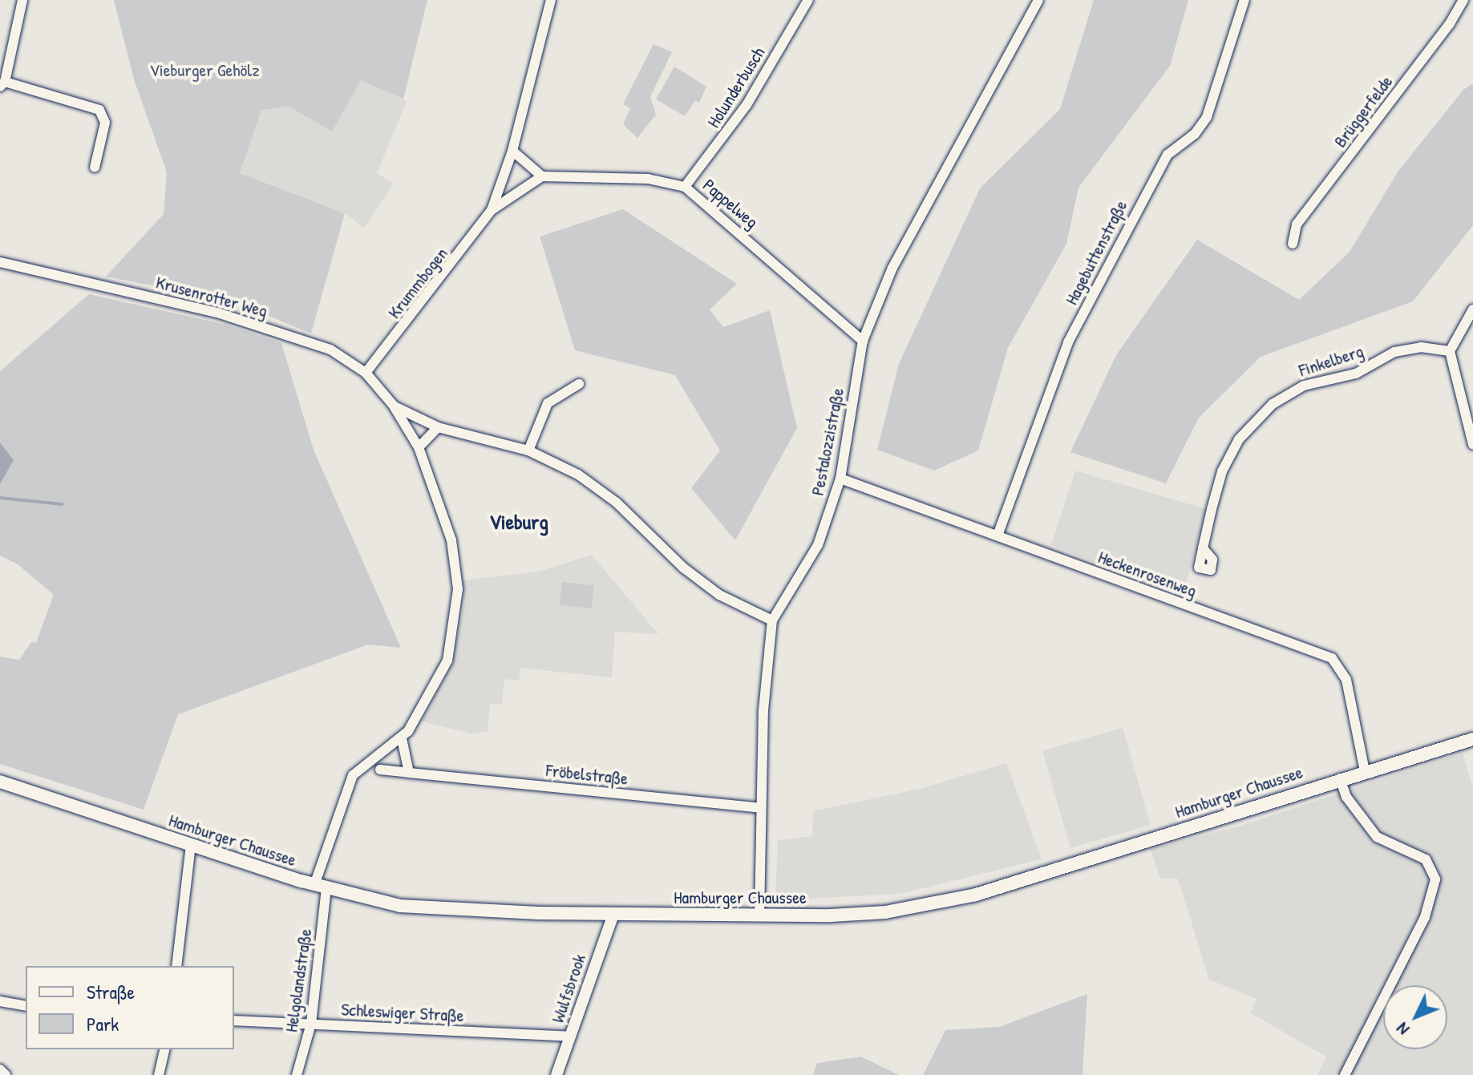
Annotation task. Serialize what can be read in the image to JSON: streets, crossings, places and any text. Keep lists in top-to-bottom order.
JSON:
{
  "streets": {
    "main road": ["Hamburger Chaussee"],
    "street": [
      "Holunderbusch",
      "Brüggerfelde",
      "Pappelweg",
      "Hagebuttenstraße",
      "Krummbogen",
      "Krusenrotter Weg",
      "Finkelberg",
      "Pestalozzistraße",
      "Heckenrosenweg",
      "Fröbelstraße",
      "Helgolandstraße",
      "Wulfsbrook",
      "Schleswiger Straße"
    ]
  },
  "crossings": [
    ["Holunderbusch", "Pappelweg"],
    ["Pappelweg", "Krummbogen"],
    ["Pappelweg", "Pestalozzistraße"],
    ["Hagebuttenstraße", "Heckenrosenweg"],
    ["Krummbogen", "Krusenrotter Weg"],
    ["Krusenrotter Weg", "Pestalozzistraße"],
    ["Krusenrotter Weg", "Helgolandstraße"],
    ["Pestalozzistraße", "Heckenrosenweg"],
    ["Pestalozzistraße", "Fröbelstraße"],
    ["Pestalozzistraße", "Hamburger Chaussee"],
    ["Heckenrosenweg", "Hamburger Chaussee"],
    ["Hamburger Chaussee", "Helgolandstraße"],
    ["Hamburger Chaussee", "Wulfsbrook"],
    ["Helgolandstraße", "Schleswiger Straße"],
    ["Wulfsbrook", "Schleswiger Straße"]
  ],
  "districts": ["Vieburg"],
  "parks": ["Vieburger Gehölz"],
  "legend": ["Straße", "Park"],
  "north": "bottom left"
}
